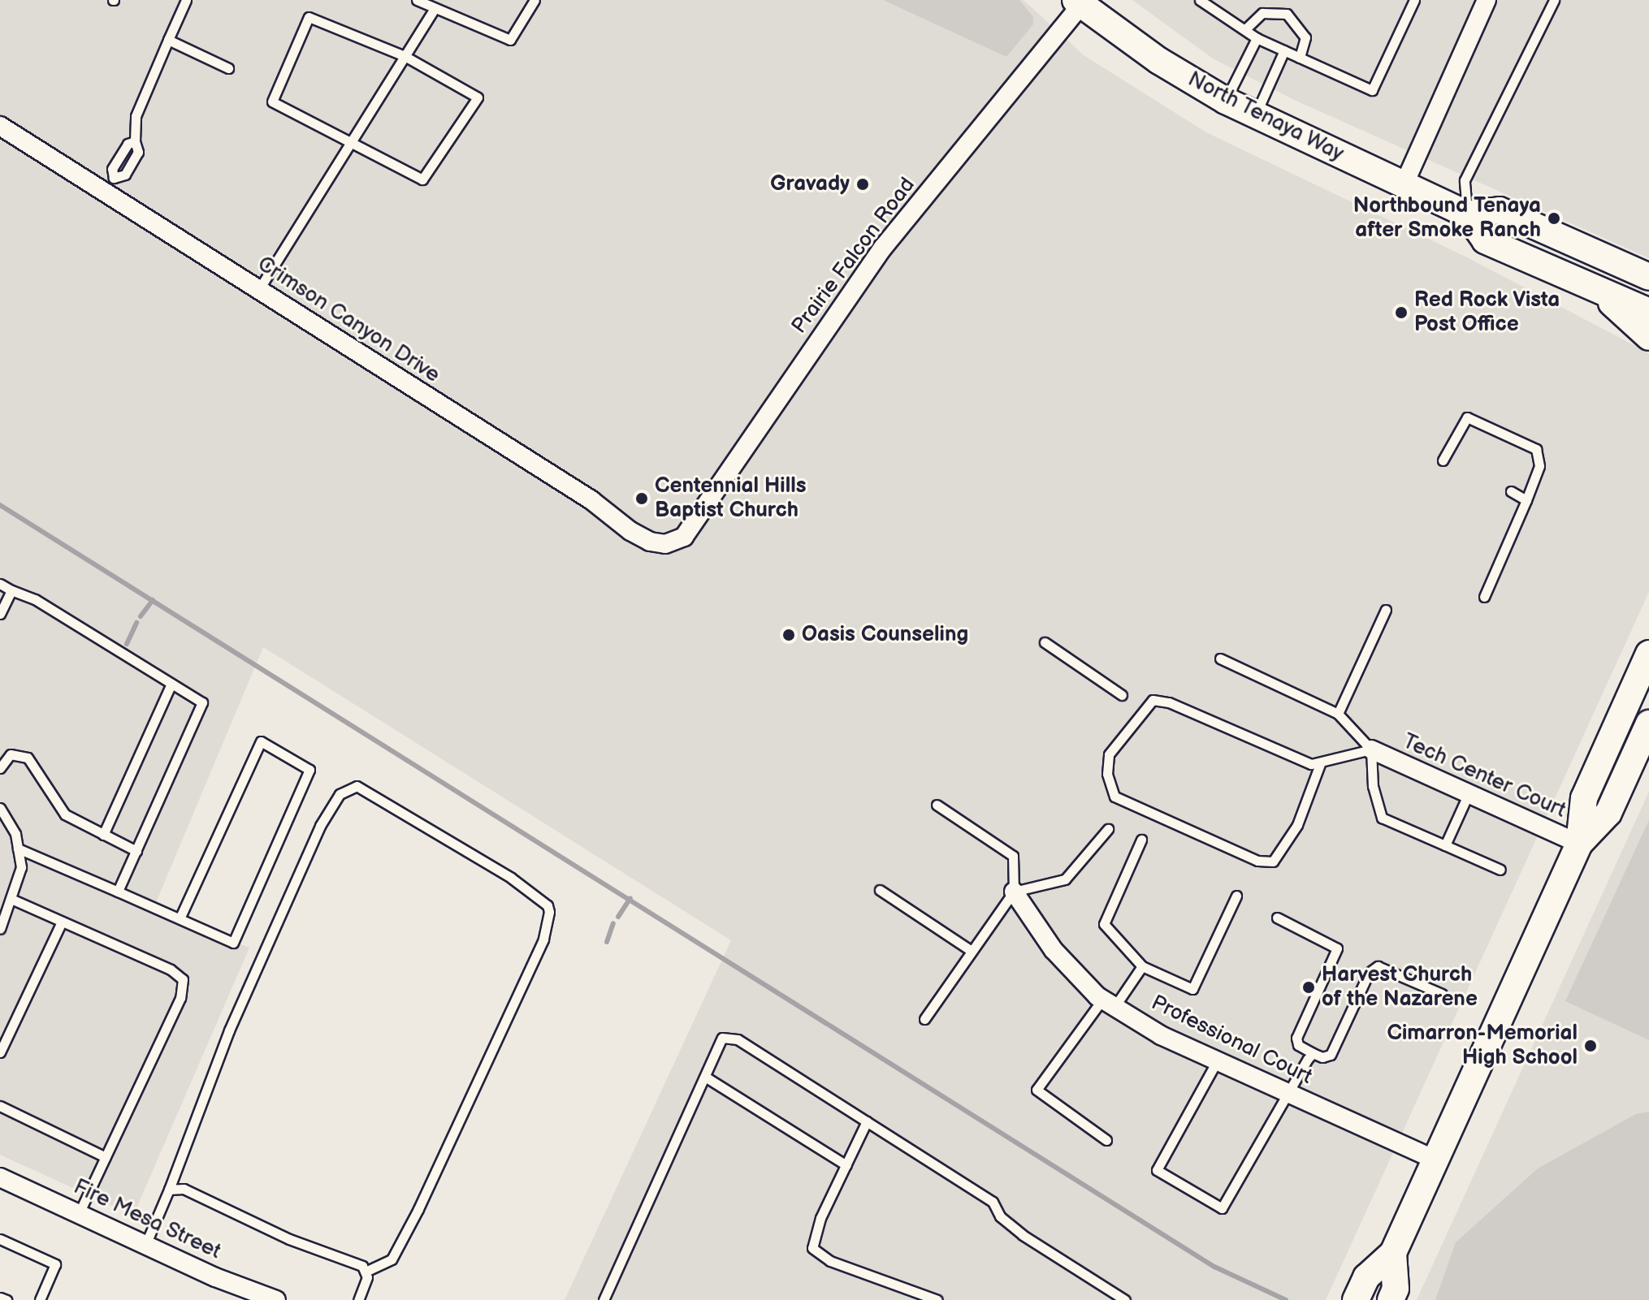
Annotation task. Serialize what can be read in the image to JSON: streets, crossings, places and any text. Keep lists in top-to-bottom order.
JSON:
{
  "streets": {
    "main road": ["North Tenaya Way"],
    "street": [
      "Prairie Falcon Road",
      "Crimson Canyon Drive",
      "Tech Center Court",
      "Professional Court",
      "Fire Mesa Street"
    ]
  },
  "crossings": [
    ["North Tenaya Way", "Prairie Falcon Road"],
    ["Prairie Falcon Road", "Crimson Canyon Drive"]
  ],
  "places": [
    "Gravady",
    "Northbound Tenaya after Smoke Ranch",
    "Red Rock Vista Post Office",
    "Centennial Hills Baptist Church",
    "Oasis Counseling",
    "Harvest Church of the Nazarene",
    "Cimarron-Memorial High School"
  ]
}
